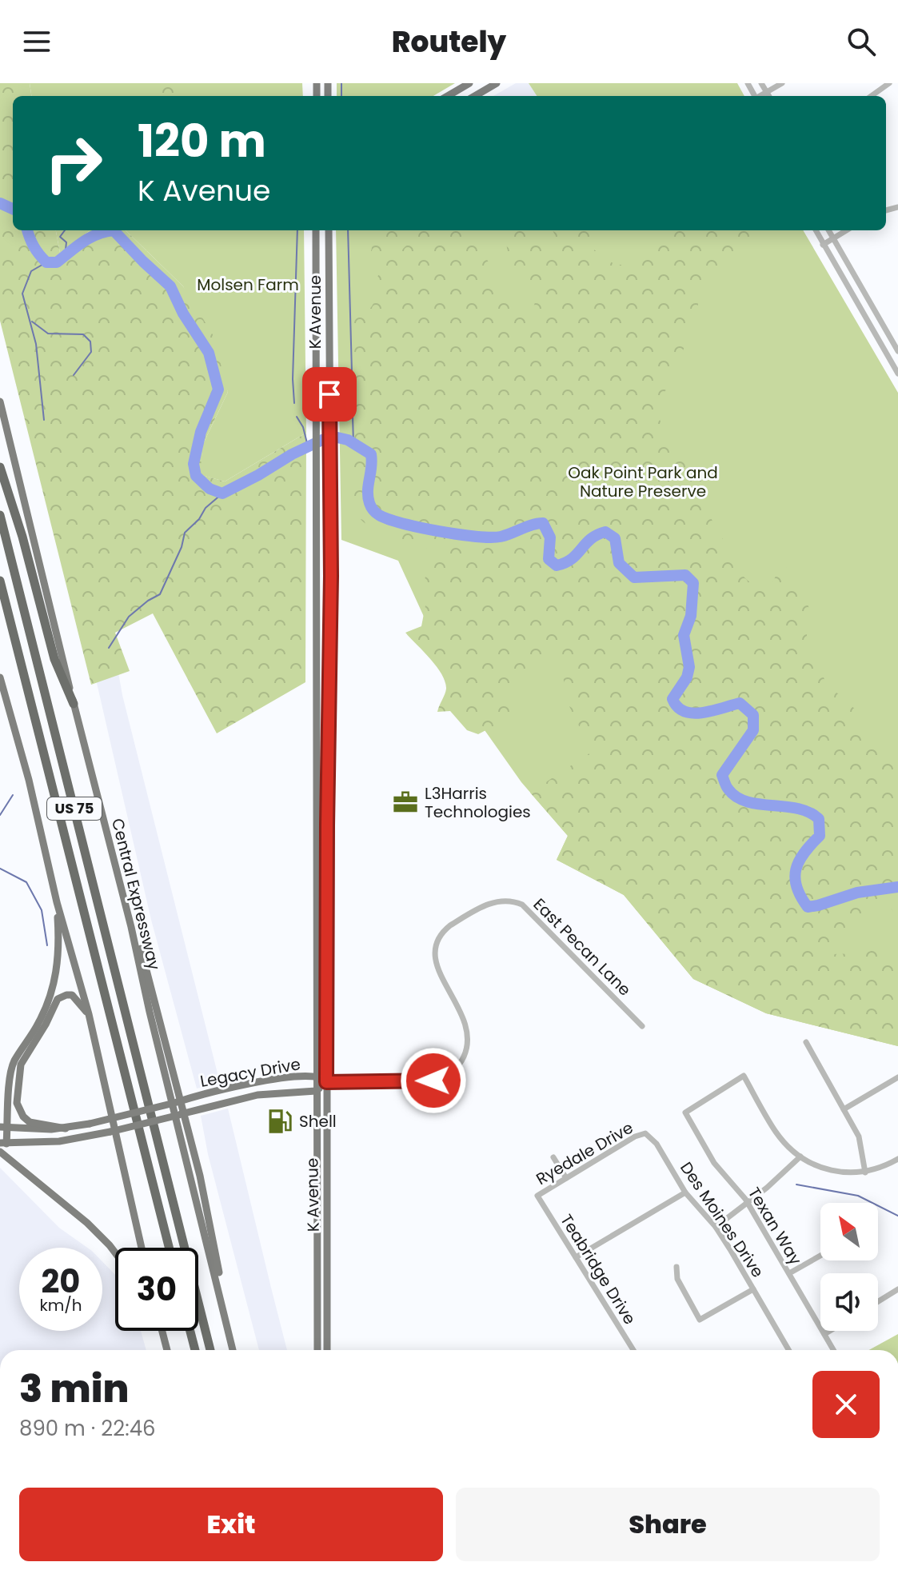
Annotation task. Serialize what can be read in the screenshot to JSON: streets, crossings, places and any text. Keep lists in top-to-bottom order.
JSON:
{
  "streets": {
    "highway": ["US 75"],
    "main road": ["K Avenue", "Central Expressway", "Legacy Drive"],
    "street": [
      "East Pecan Lane",
      "Ryedale Drive",
      "Des Moines Drive",
      "Texan Way",
      "Teabridge Drive"
    ]
  },
  "crossings": [
    ["K Avenue", "East Pecan Lane"],
    ["K Avenue", "Legacy Drive"],
    ["East Pecan Lane", "Legacy Drive"],
    ["Ryedale Drive", "Des Moines Drive"],
    ["Ryedale Drive", "Teabridge Drive"]
  ],
  "parks": ["Molsen Farm", "Oak Point Park and Nature Preserve"],
  "places": {
    "office": ["L3Harris Technologies"],
    "fuel station": ["Shell"]
  },
  "north": "top left",
  "page": {
    "header": "Routely",
    "turn": ["120 m", "K Avenue"],
    "speed": "20 km/h",
    "limit": "30",
    "heading": ["3 min", "890 m · 22:46"],
    "buttons": ["Exit", "Share"]
  }
}
